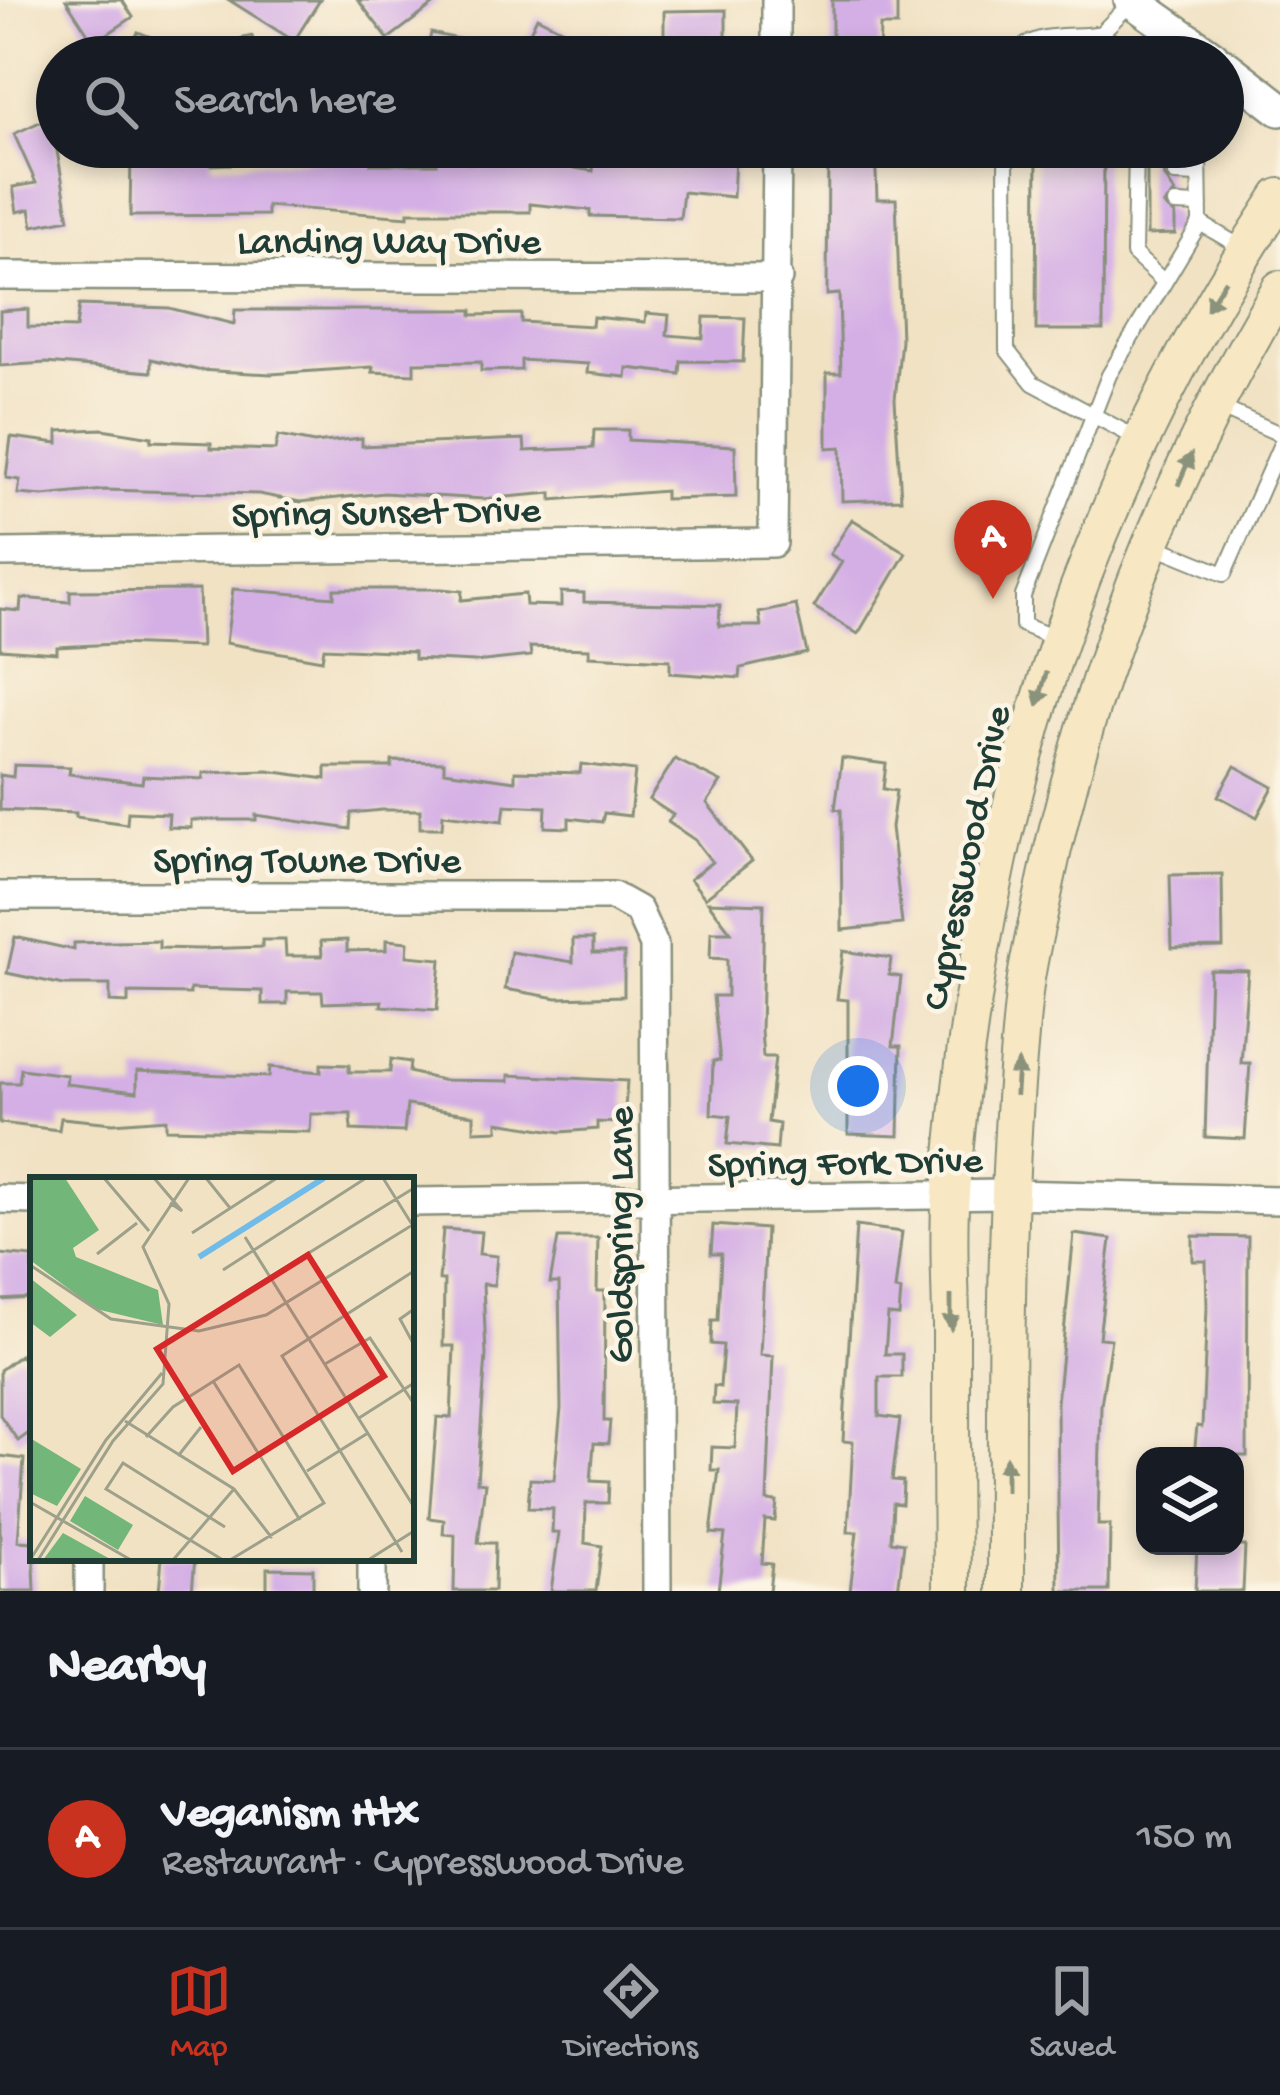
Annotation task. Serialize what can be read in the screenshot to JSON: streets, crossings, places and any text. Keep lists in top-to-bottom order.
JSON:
{
  "streets": {
    "main road": ["Cypresswood Drive"],
    "street": [
      "Landing Way Drive",
      "Spring Sunset Drive",
      "Spring Towne Drive",
      "Spring Fork Drive",
      "Goldspring Lane"
    ]
  },
  "crossings": [
    ["Landing Way Drive", "Spring Sunset Drive"],
    ["Spring Towne Drive", "Goldspring Lane"],
    ["Cypresswood Drive", "Spring Fork Drive"],
    ["Spring Fork Drive", "Goldspring Lane"]
  ],
  "page": {
    "search": "Search here",
    "pins": "A",
    "heading": "Nearby",
    "list": [
      {
        "mark": "A",
        "name": "Veganism Htx",
        "note": "Restaurant · Cypresswood Drive",
        "value": "150 m"
      }
    ],
    "nav": ["Map", "Directions", "Saved"]
  }
}
